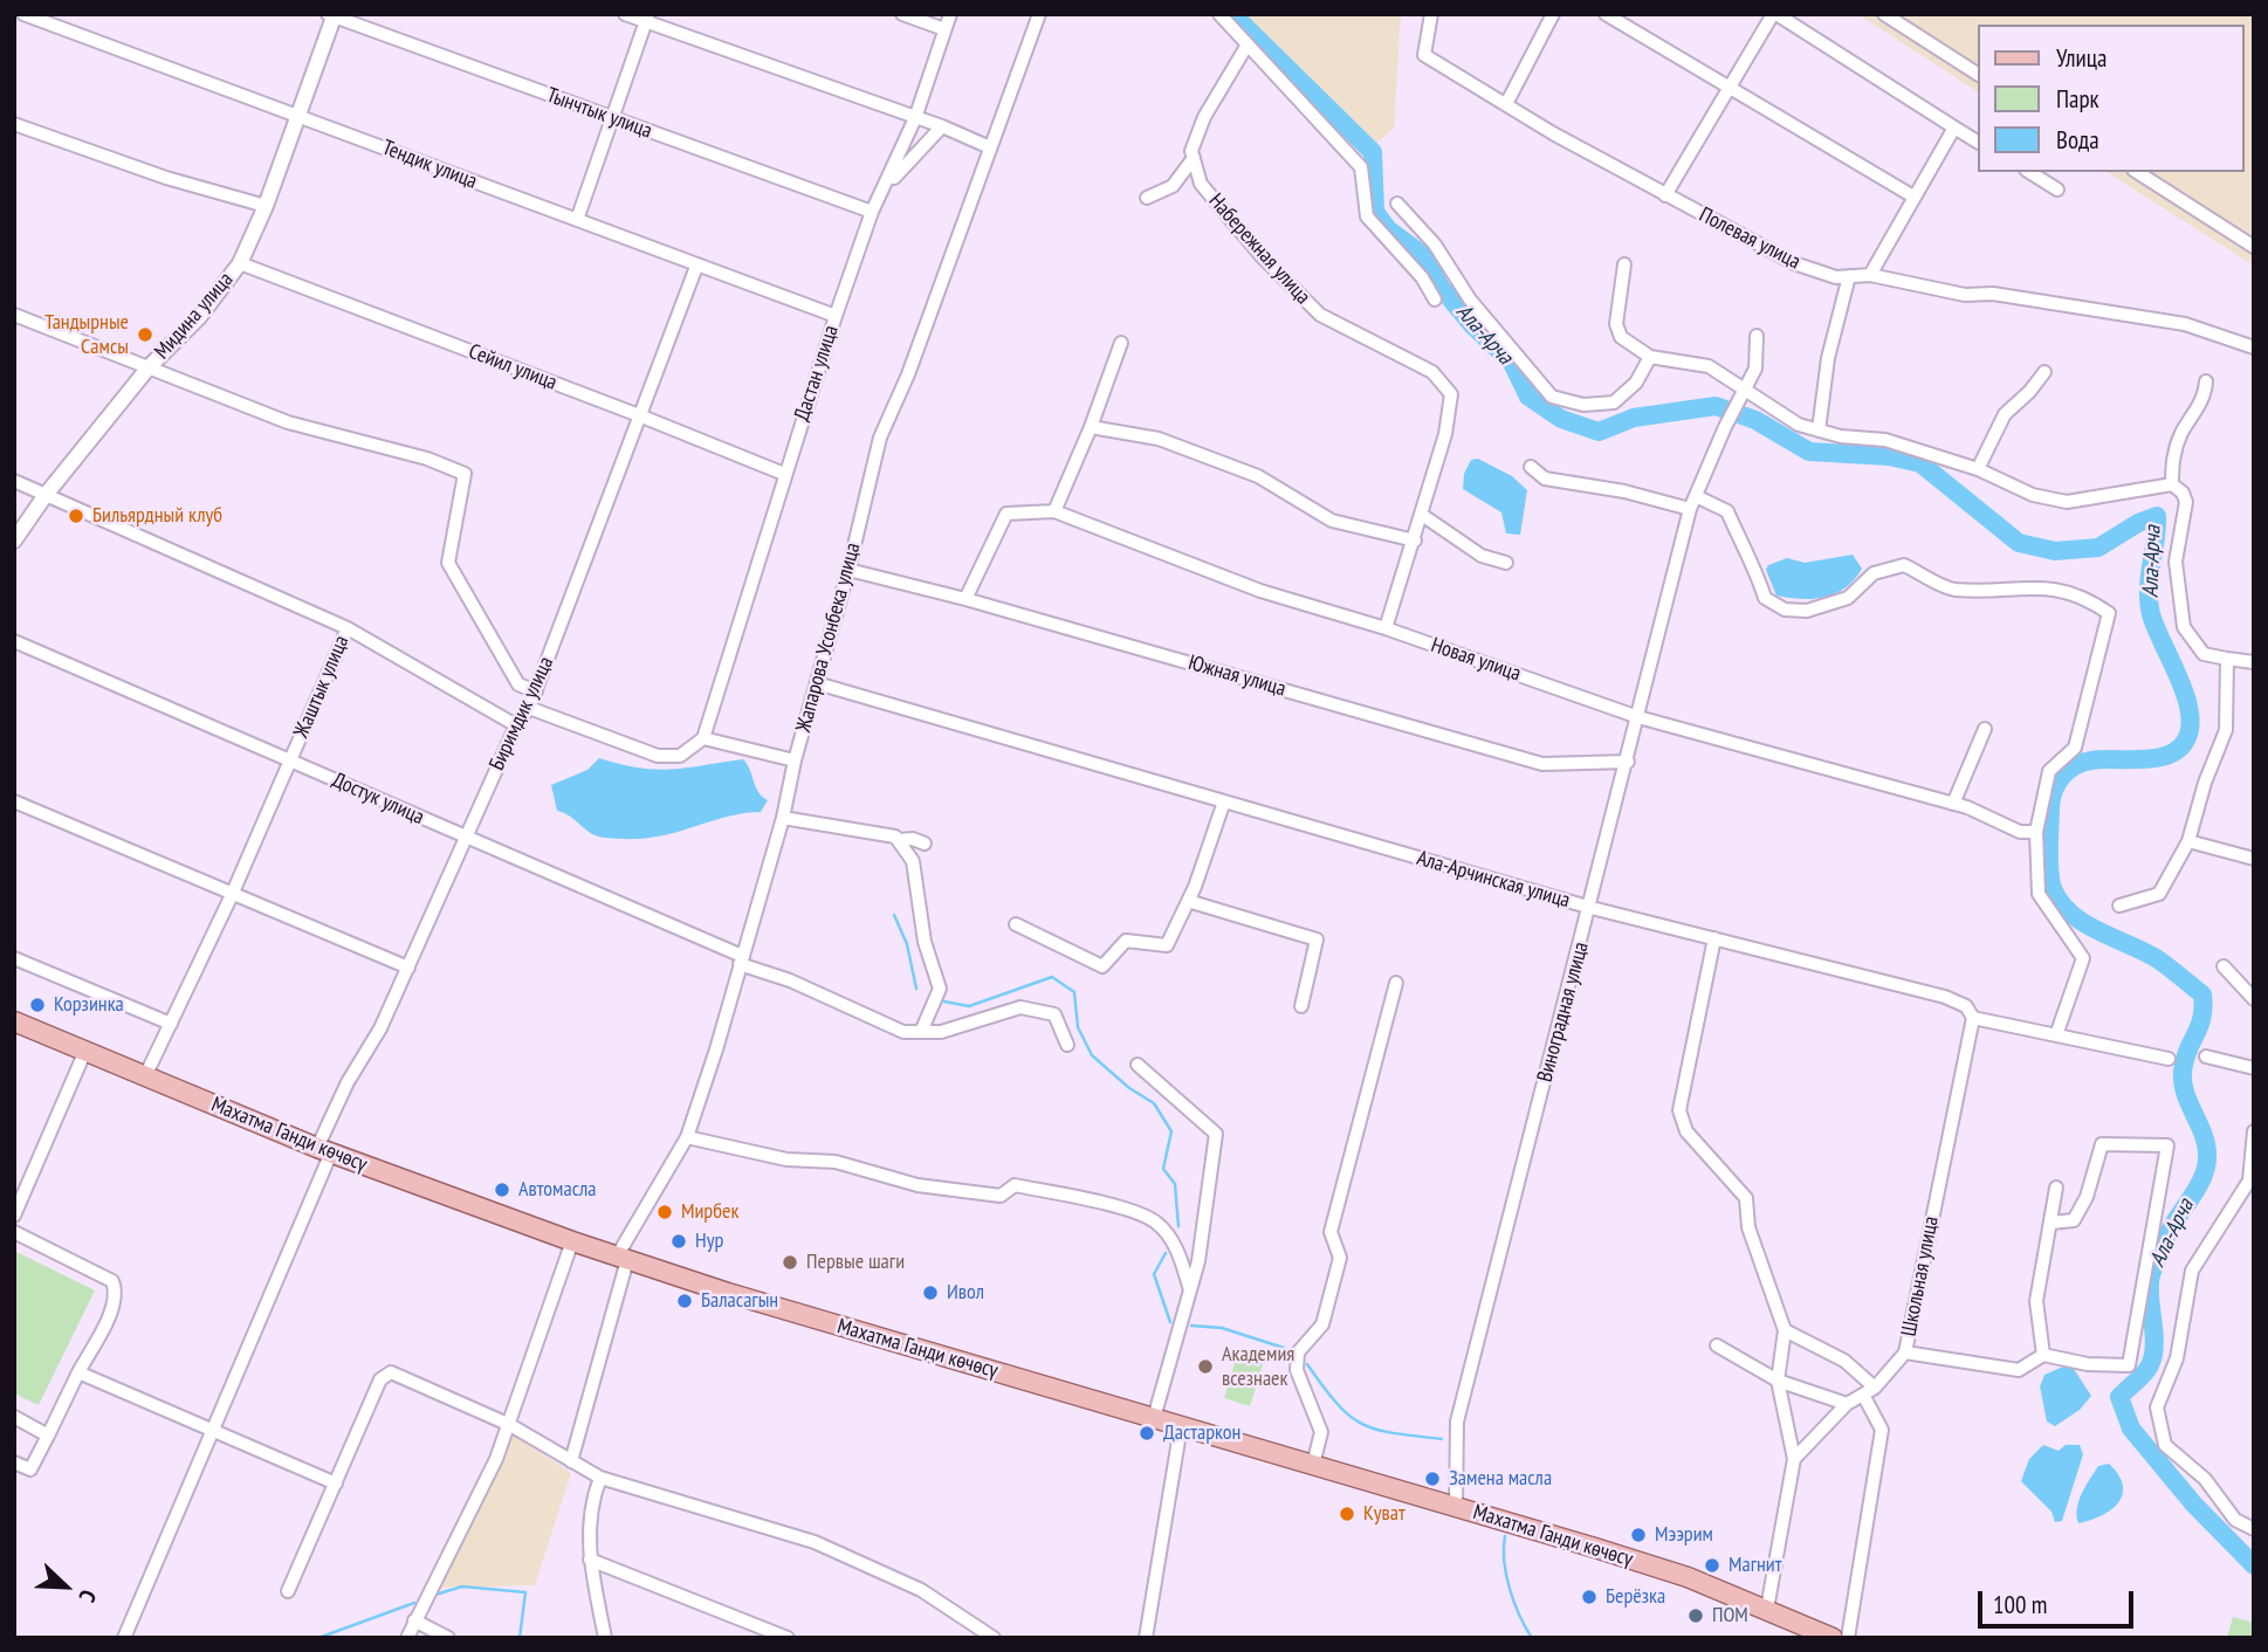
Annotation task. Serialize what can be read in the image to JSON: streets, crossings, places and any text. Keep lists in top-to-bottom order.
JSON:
{
  "streets": {
    "main road": ["Махатма Ганди көчөсү"],
    "street": [
      "Тынчтык улица",
      "Тендик улица",
      "Полевая улица",
      "Набережная улица",
      "Мидина улица",
      "Сейил улица",
      "Дастан улица",
      "Жапарова Усонбека улица",
      "Новая улица",
      "Южная улица",
      "Жаштык улица",
      "Биримдик улица",
      "Достук улица",
      "Ала-Арчинская улица",
      "Виноградная улица",
      "Школьная улица"
    ]
  },
  "crossings": [
    ["Тынчтык улица", "Мидина улица"],
    ["Тынчтык улица", "Дастан улица"],
    ["Тендик улица", "Мидина улица"],
    ["Тендик улица", "Дастан улица"],
    ["Тендик улица", "Биримдик улица"],
    ["Набережная улица", "Новая улица"],
    ["Мидина улица", "Сейил улица"],
    ["Мидина улица", "Жаштык улица"],
    ["Сейил улица", "Дастан улица"],
    ["Сейил улица", "Биримдик улица"],
    ["Жапарова Усонбека улица", "Южная улица"],
    ["Жапарова Усонбека улица", "Достук улица"],
    ["Жапарова Усонбека улица", "Ала-Арчинская улица"],
    ["Жапарова Усонбека улица", "Махатма Ганди көчөсү"],
    ["Новая улица", "Южная улица"],
    ["Новая улица", "Виноградная улица"],
    ["Южная улица", "Виноградная улица"],
    ["Жаштык улица", "Достук улица"],
    ["Жаштык улица", "Махатма Ганди көчөсү"],
    ["Биримдик улица", "Достук улица"],
    ["Биримдик улица", "Махатма Ганди көчөсү"],
    ["Ала-Арчинская улица", "Виноградная улица"],
    ["Ала-Арчинская улица", "Школьная улица"],
    ["Виноградная улица", "Махатма Ганди көчөсү"]
  ],
  "water": ["Ала-Арча"],
  "places": [
    "Тандырные Самсы",
    "Бильярдный клуб",
    "Корзинка",
    "Автомасла",
    "Мирбек",
    "Нур",
    "Первые шаги",
    "Ивол",
    "Баласагын",
    "Академия всезнаек",
    "Дастаркон",
    "Замена масла",
    "Куват",
    "Мээрим",
    "Магнит",
    "Берёзка",
    "ПОМ"
  ],
  "legend": ["Улица", "Парк", "Вода"],
  "scale_bar": "100 m",
  "north": "bottom right"
}
